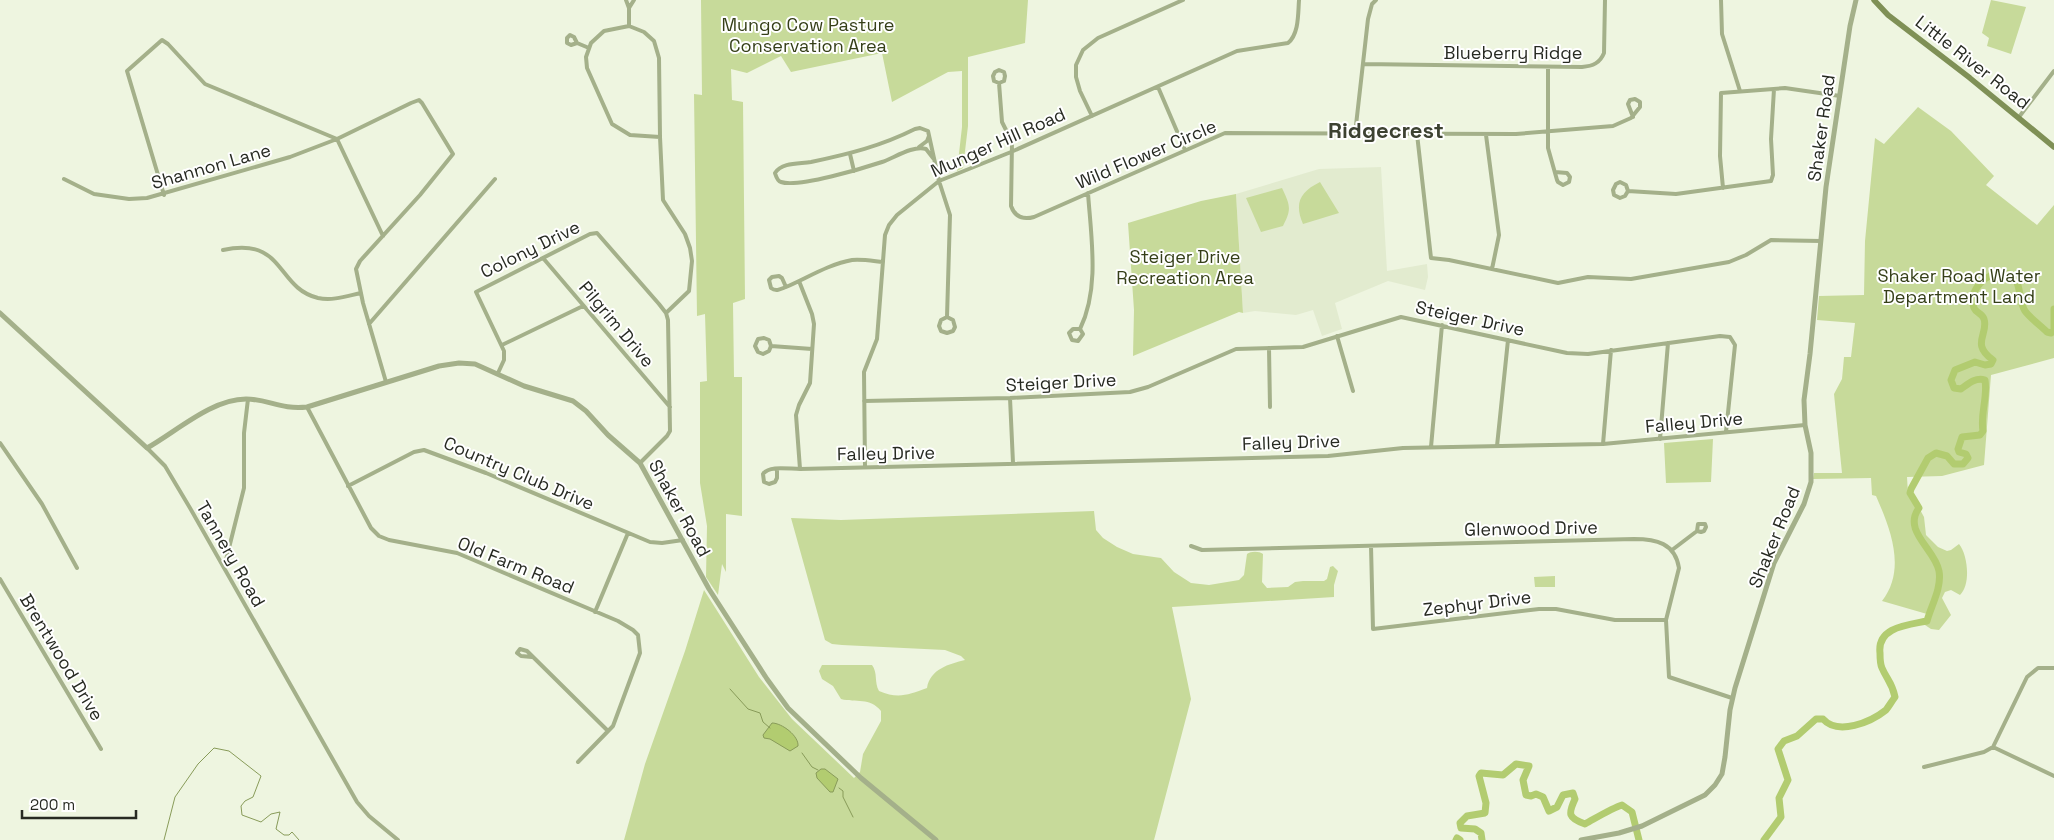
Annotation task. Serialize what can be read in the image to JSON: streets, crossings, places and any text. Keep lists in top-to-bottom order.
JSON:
{
  "streets": {
    "main road": ["Little River Road"],
    "street": [
      "Blueberry Ridge",
      "Shaker Road",
      "Munger Hill Road",
      "Wild Flower Circle",
      "Shannon Lane",
      "Colony Drive",
      "Steiger Drive",
      "Pilgrim Drive",
      "Falley Drive",
      "Country Club Drive",
      "Glenwood Drive",
      "Tannery Road",
      "Old Farm Road",
      "Zephyr Drive",
      "Brentwood Drive"
    ]
  },
  "crossings": [
    ["Shaker Road", "Falley Drive"],
    ["Shaker Road", "Country Club Drive"],
    ["Shaker Road", "Tannery Road"],
    ["Shaker Road", "Old Farm Road"],
    ["Munger Hill Road", "Wild Flower Circle"],
    ["Munger Hill Road", "Steiger Drive"],
    ["Munger Hill Road", "Falley Drive"],
    ["Colony Drive", "Pilgrim Drive"],
    ["Steiger Drive", "Falley Drive"],
    ["Country Club Drive", "Old Farm Road"],
    ["Glenwood Drive", "Zephyr Drive"]
  ],
  "districts": ["Ridgecrest"],
  "parks": ["Mungo Cow Pasture Conservation Area", "Steiger Drive Recreation Area", "Shaker Road Water Department Land"],
  "scale_bar": "200 m"
}
